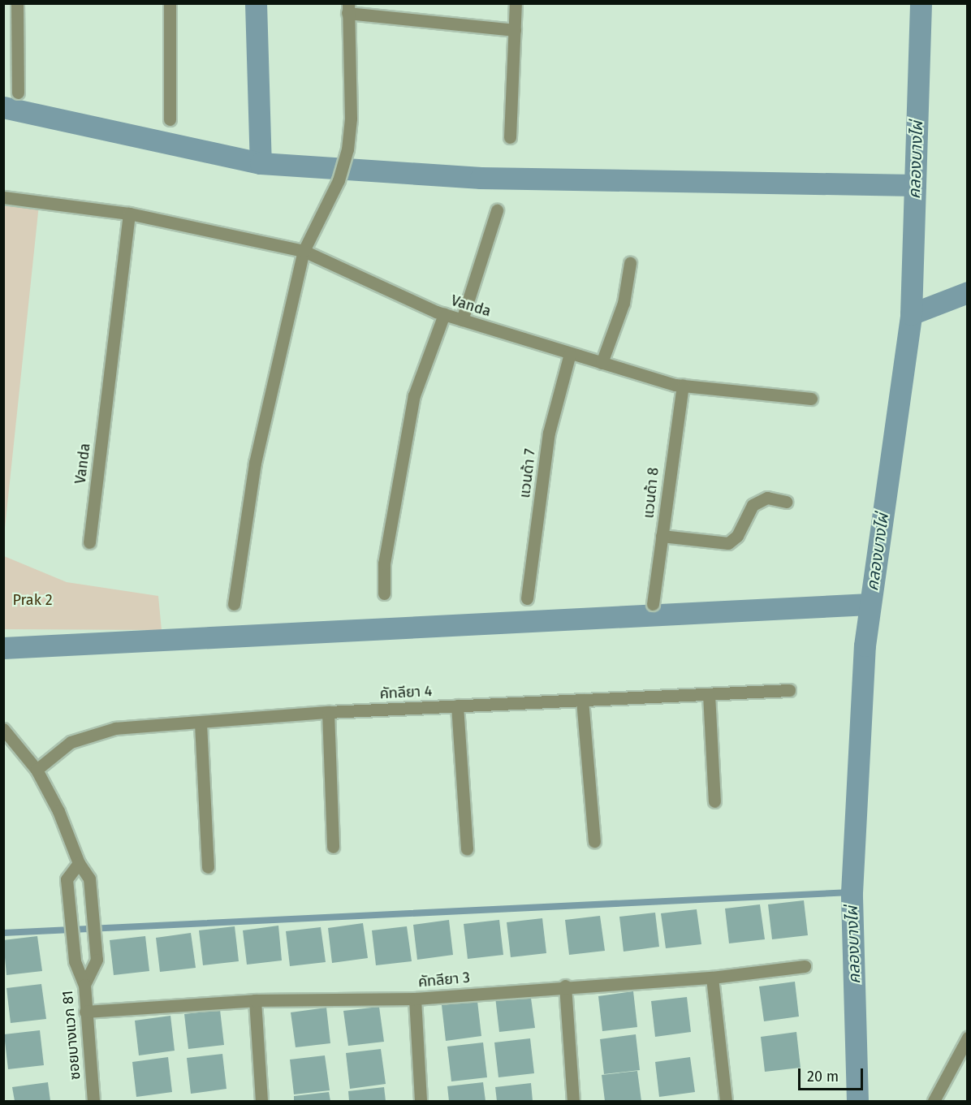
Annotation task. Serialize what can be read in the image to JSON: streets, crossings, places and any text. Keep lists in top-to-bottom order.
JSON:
{
  "streets": {
    "street": [
      "Vanda",
      "แวนด้า 7",
      "แวนด้า 8",
      "คัทลียา 4",
      "คัทลียา 3",
      "ซอยบางแวก 81"
    ]
  },
  "crossings": [
    ["Vanda", "แวนด้า 7"],
    ["Vanda", "แวนด้า 8"],
    ["คัทลียา 3", "ซอยบางแวก 81"]
  ],
  "water": ["คลองบางไผ่"],
  "parks": ["Prak 2"],
  "scale_bar": "20 m"
}
